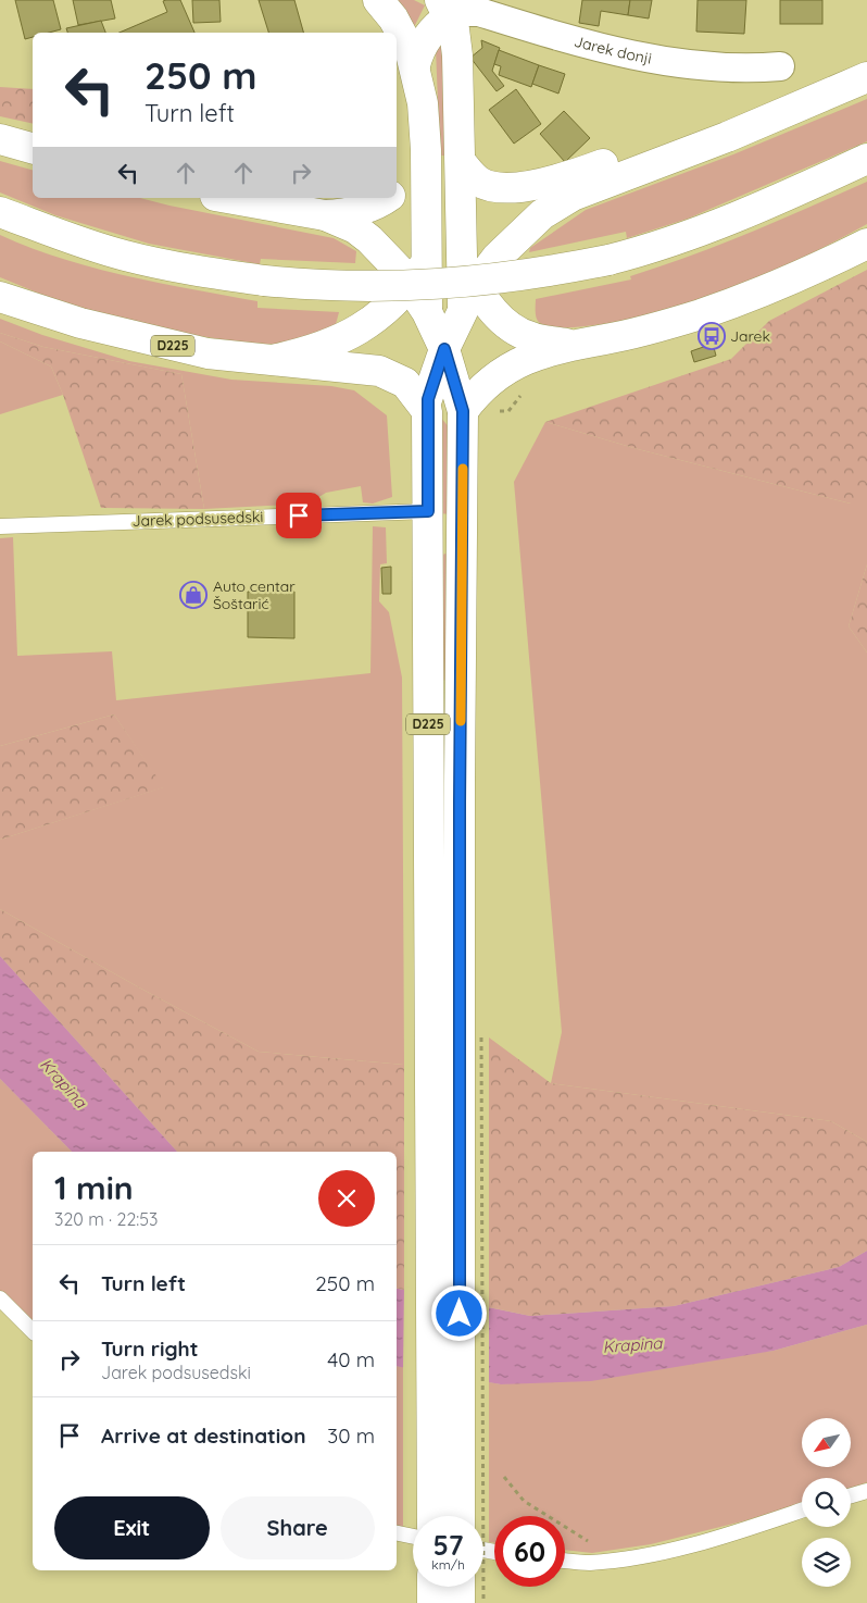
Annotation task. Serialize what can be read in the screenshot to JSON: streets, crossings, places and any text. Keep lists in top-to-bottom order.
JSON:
{
  "streets": {
    "main road": ["D225"],
    "street": ["Jarek donji"],
    "lane": ["Jarek podsusedski"]
  },
  "crossings": [
    ["D225", "Jarek podsusedski"]
  ],
  "water": ["Krapina"],
  "places": {
    "bus stop": ["Jarek"],
    "shop": ["Auto centar Šoštarić"]
  },
  "north": "bottom left",
  "page": {
    "turn": ["250 m", "Turn left"],
    "heading": ["1 min", "320 m · 22:53"],
    "list": [
      {
        "name": "Turn left",
        "value": "250 m"
      },
      {
        "name": "Turn right",
        "note": "Jarek podsusedski",
        "value": "40 m"
      },
      {
        "name": "Arrive at destination",
        "value": "30 m"
      }
    ],
    "buttons": ["Exit", "Share"],
    "speed": "57 km/h",
    "limit": "60"
  }
}
